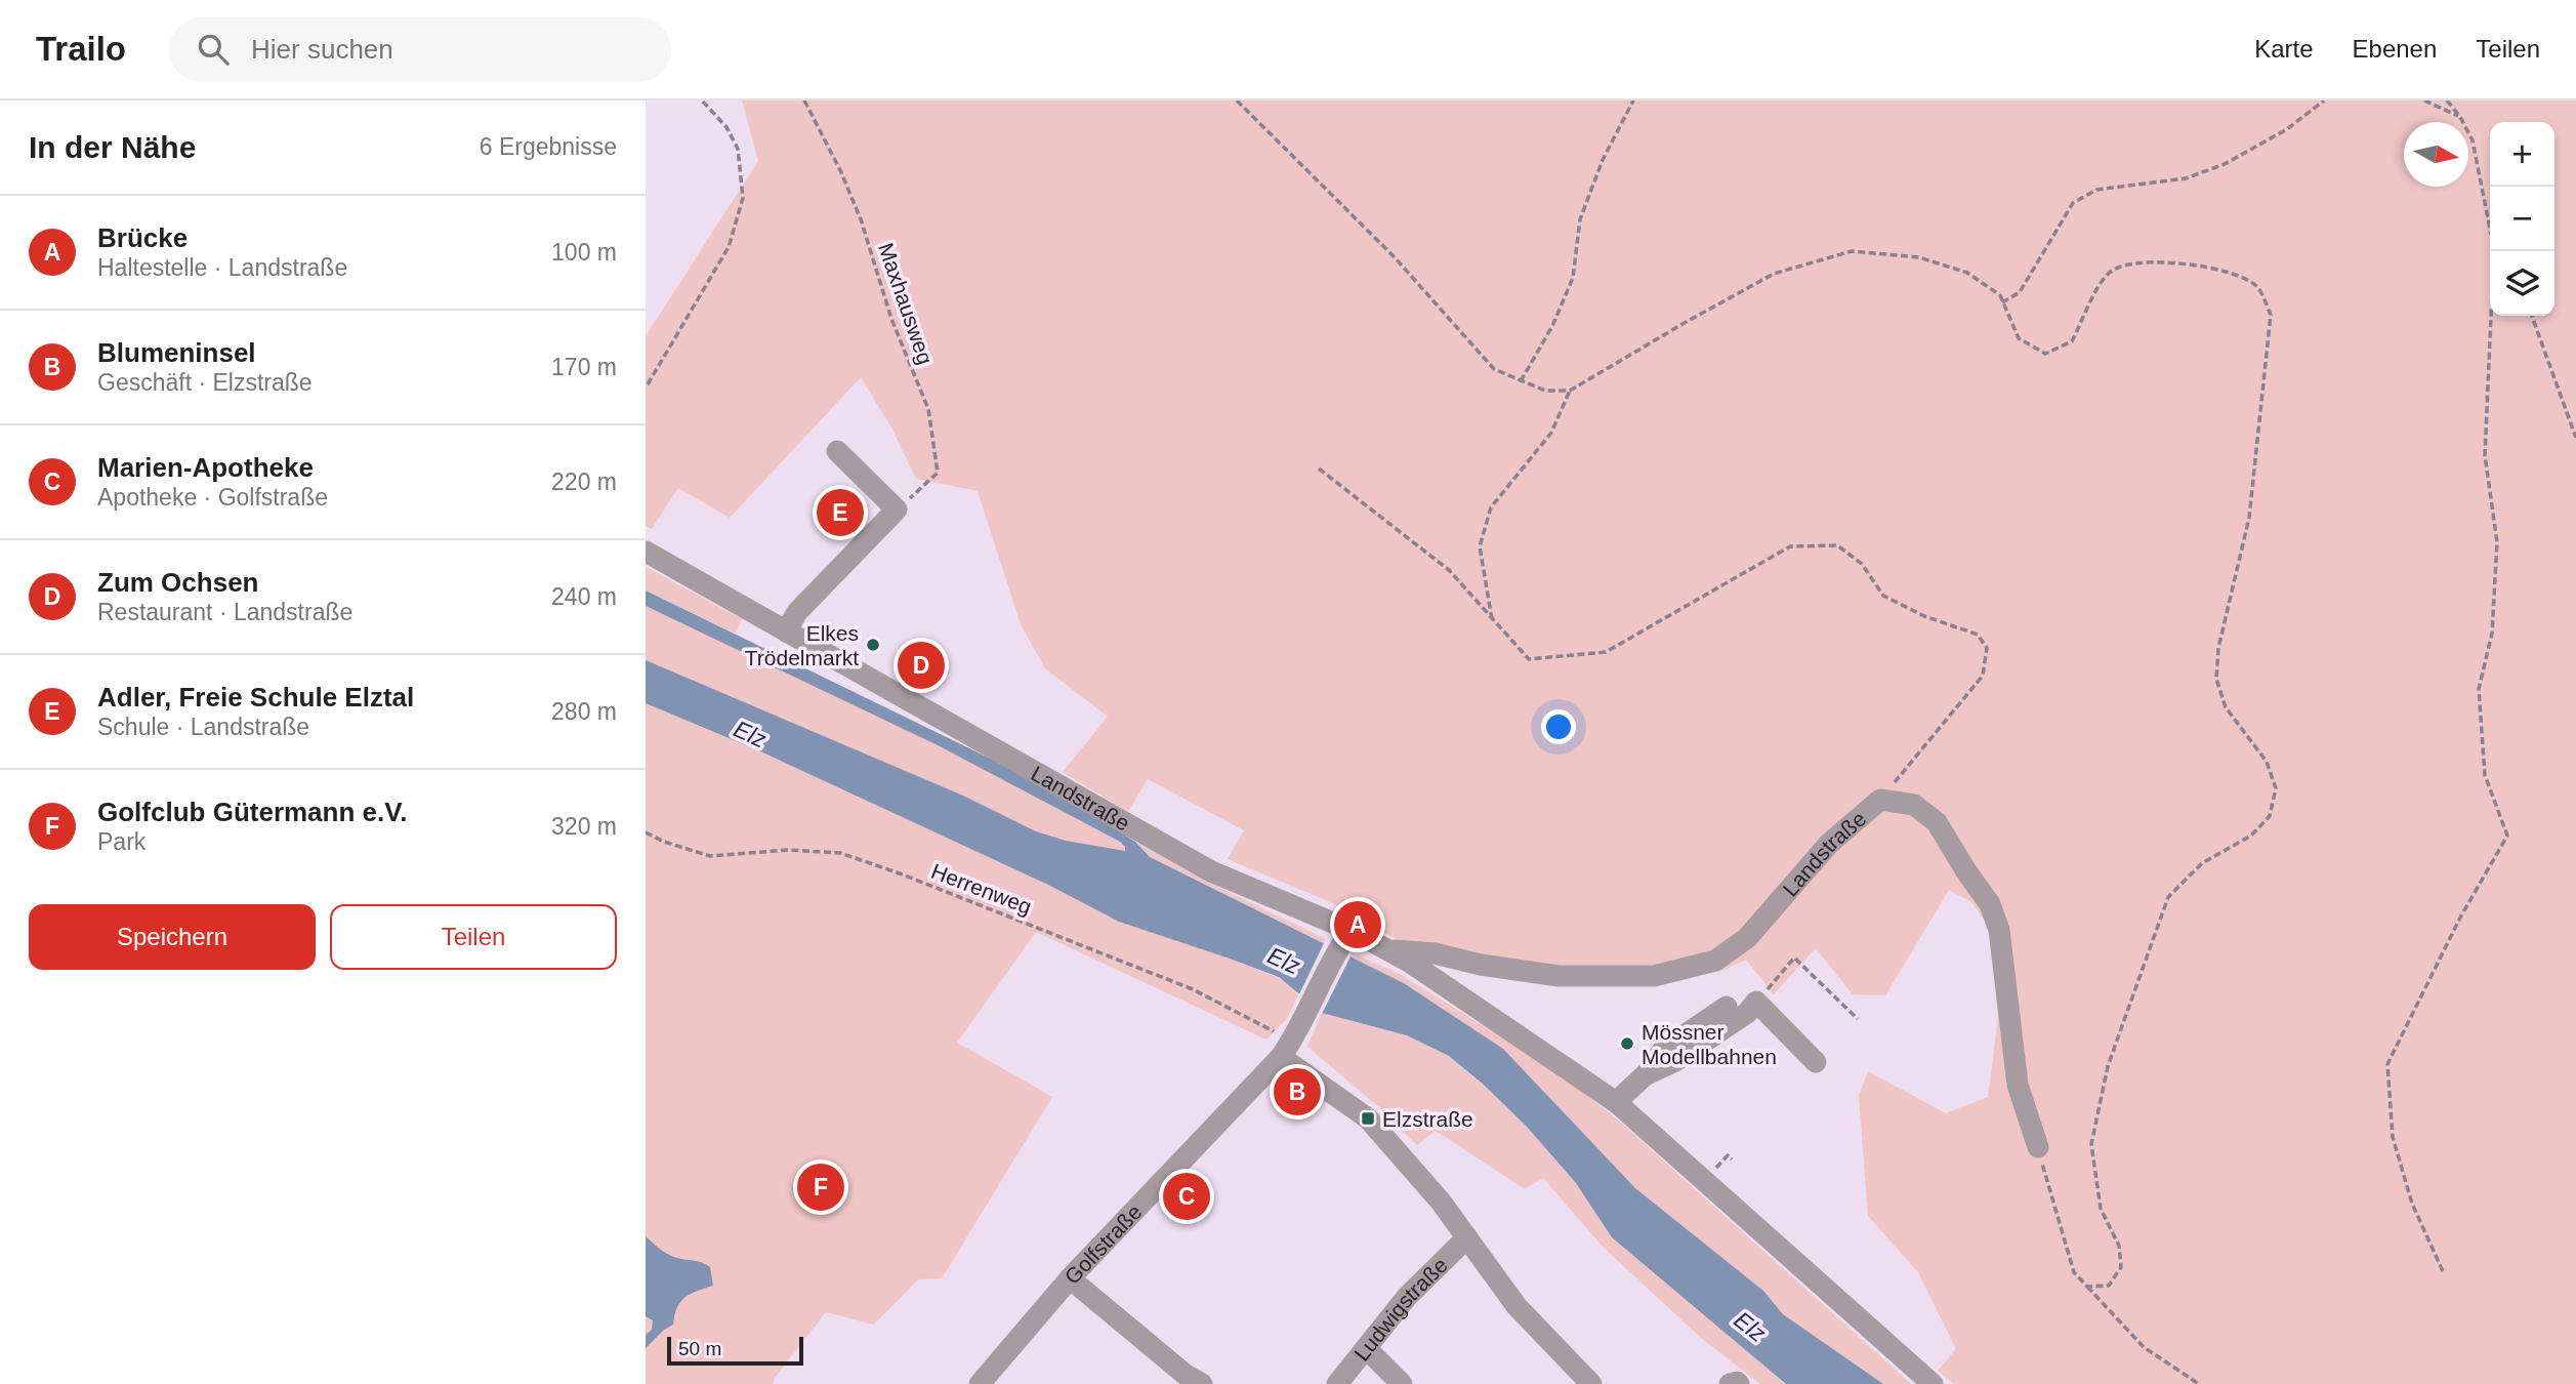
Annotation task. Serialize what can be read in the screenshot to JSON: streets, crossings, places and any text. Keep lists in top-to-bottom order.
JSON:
{
  "streets": {
    "street": ["Landstraße", "Golfstraße", "Ludwigstraße"],
    "path": ["Maxhausweg", "Herrenweg"]
  },
  "crossings": [
    ["Landstraße", "Golfstraße"],
    ["Herrenweg", "Golfstraße"]
  ],
  "water": ["Elz"],
  "places": {
    "other": ["Elkes Trödelmarkt", "Mössner Modellbahnen"],
    "transit": ["Elzstraße"]
  },
  "scale_bar": "50 m",
  "north": "right",
  "page": {
    "header": "Trailo",
    "search": "Hier suchen",
    "nav": ["Karte", "Ebenen", "Teilen"],
    "heading": ["In der Nähe", "6 Ergebnisse"],
    "map_buttons": ["+", "−"],
    "list": [
      {
        "mark": "A",
        "name": "Brücke",
        "note": "Haltestelle · Landstraße",
        "value": "100 m"
      },
      {
        "mark": "B",
        "name": "Blumeninsel",
        "note": "Geschäft · Elzstraße",
        "value": "170 m"
      },
      {
        "mark": "C",
        "name": "Marien-Apotheke",
        "note": "Apotheke · Golfstraße",
        "value": "220 m"
      },
      {
        "mark": "D",
        "name": "Zum Ochsen",
        "note": "Restaurant · Landstraße",
        "value": "240 m"
      },
      {
        "mark": "E",
        "name": "Adler, Freie Schule Elztal",
        "note": "Schule · Landstraße",
        "value": "280 m"
      },
      {
        "mark": "F",
        "name": "Golfclub Gütermann e.V.",
        "note": "Park",
        "value": "320 m"
      }
    ],
    "pins": [
      "E",
      "D",
      "A",
      "B",
      "F",
      "C"
    ],
    "buttons": ["Speichern", "Teilen"],
    "scale": "50 m"
  }
}
